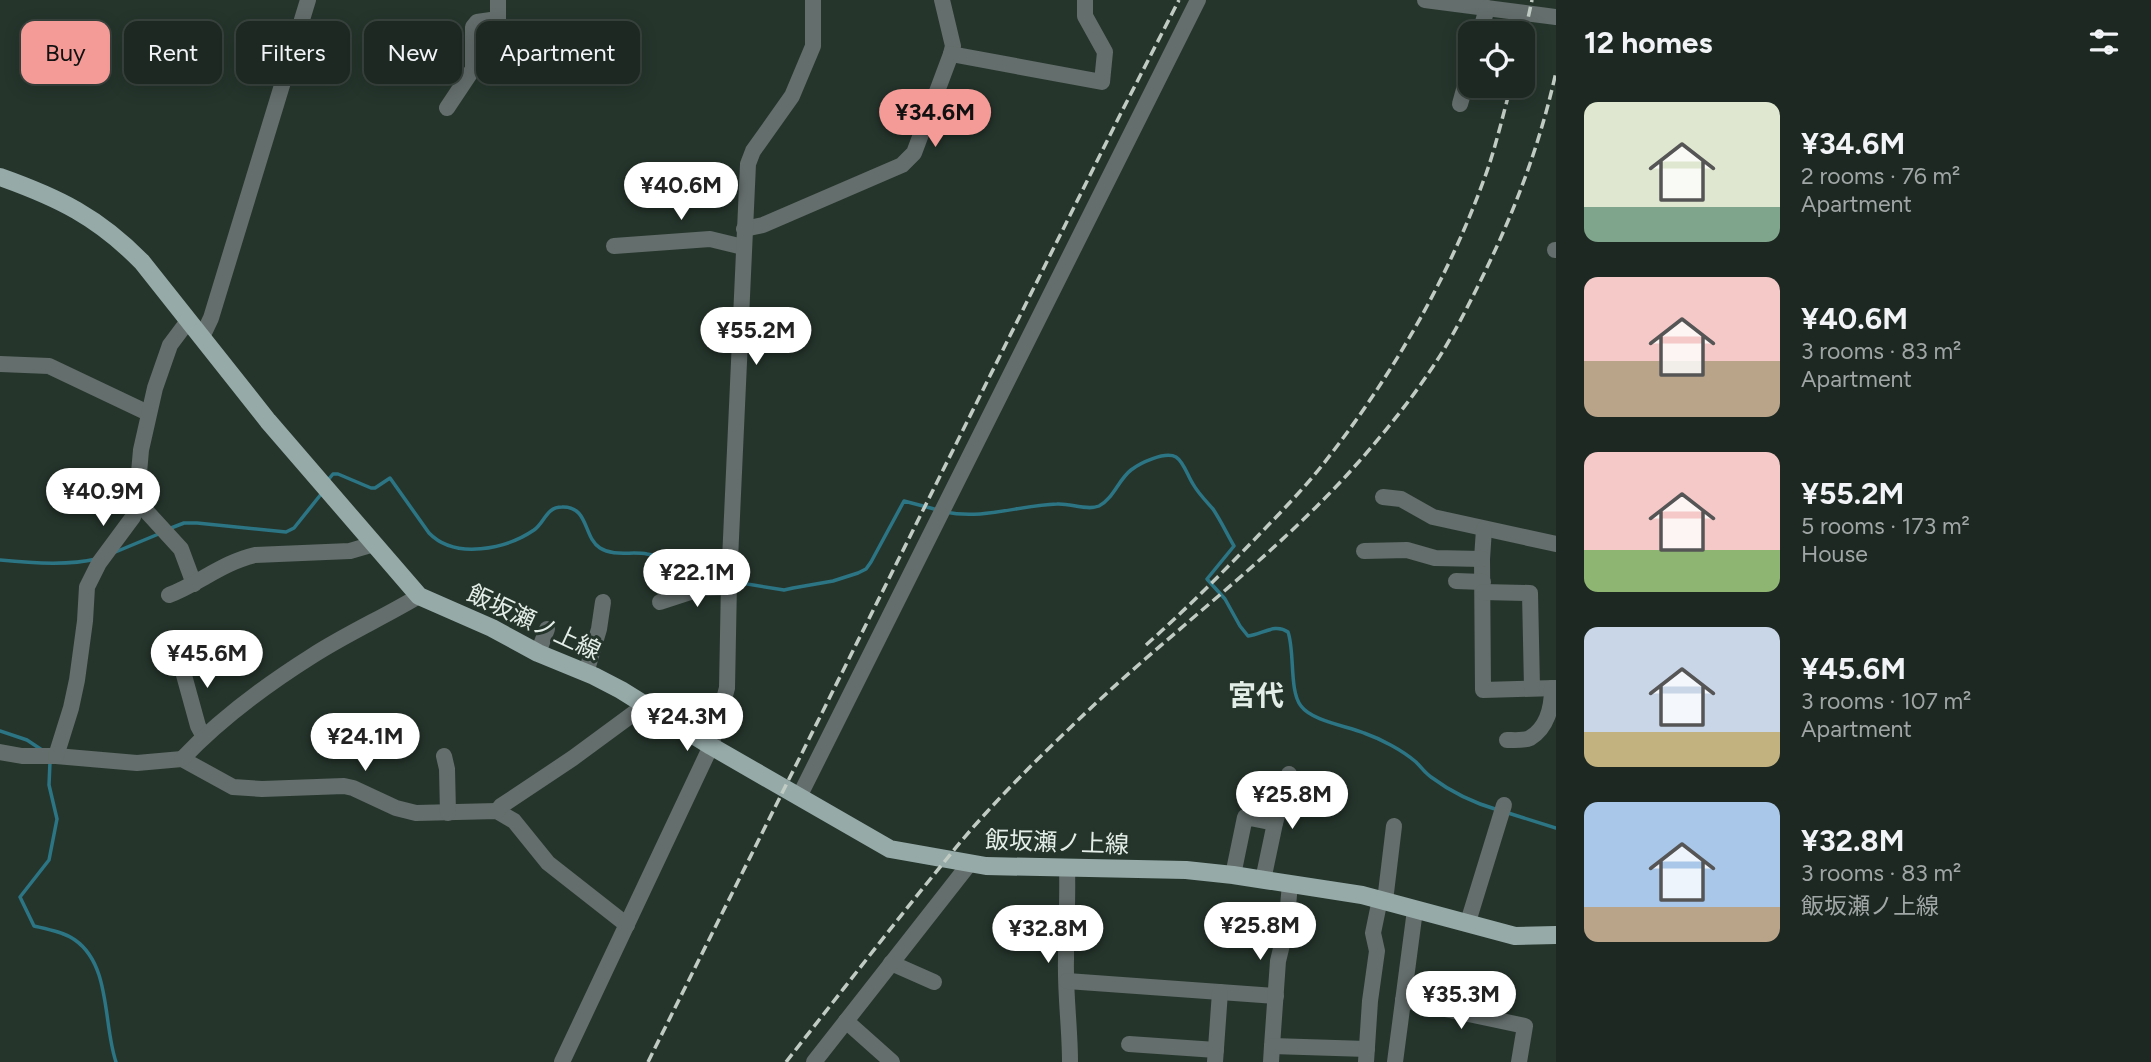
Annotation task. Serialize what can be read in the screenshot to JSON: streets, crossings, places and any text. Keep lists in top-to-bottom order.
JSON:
{
  "streets": {
    "main road": ["飯坂瀬ノ上線"]
  },
  "districts": ["宮代"],
  "page": {
    "heading": "12 homes",
    "chip": [
      "Buy",
      "Rent",
      "Filters",
      "New",
      "Apartment"
    ],
    "list": [
      {
        "name": "¥34.6M",
        "note": "2 rooms · 76 m² · Apartment"
      },
      {
        "name": "¥40.6M",
        "note": "3 rooms · 83 m² · Apartment"
      },
      {
        "name": "¥55.2M",
        "note": "5 rooms · 173 m² · House"
      },
      {
        "name": "¥45.6M",
        "note": "3 rooms · 107 m² · Apartment"
      },
      {
        "name": "¥32.8M",
        "note": "3 rooms · 83 m² · 飯坂瀬ノ上線"
      }
    ],
    "price": [
      "¥34.6M",
      "¥40.6M",
      "¥55.2M",
      "¥40.9M",
      "¥22.1M",
      "¥45.6M",
      "¥24.3M",
      "¥24.1M",
      "¥25.8M",
      "¥25.8M",
      "¥32.8M",
      "¥35.3M"
    ]
  }
}
